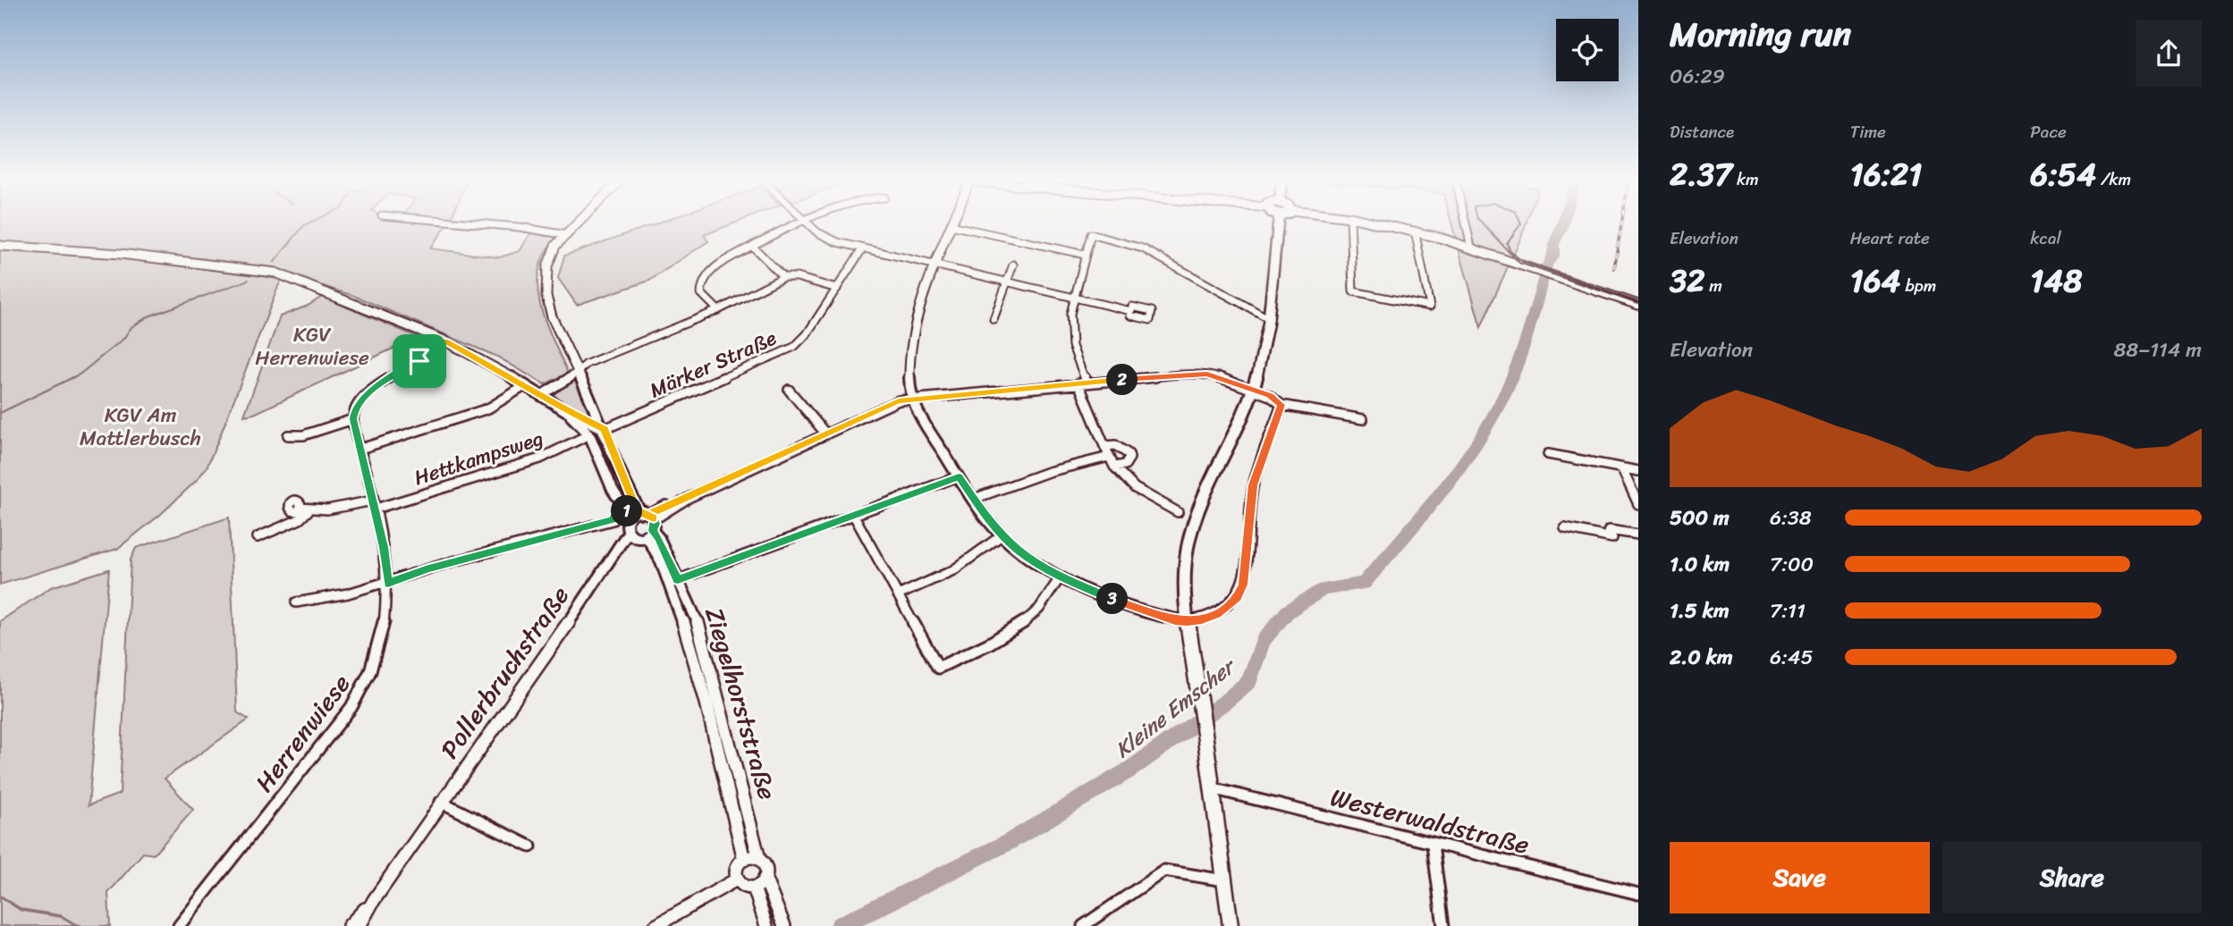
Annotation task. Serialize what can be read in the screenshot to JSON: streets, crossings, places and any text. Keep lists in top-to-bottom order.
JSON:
{
  "streets": {
    "street": [
      "Märker Straße",
      "Hettkampsweg",
      "Pollerbruchstraße",
      "Ziegelhorststraße",
      "Herrenwiese",
      "Westerwaldstraße"
    ]
  },
  "crossings": [
    ["Märker Straße", "Ziegelhorststraße"],
    ["Hettkampsweg", "Herrenwiese"],
    ["Pollerbruchstraße", "Ziegelhorststraße"]
  ],
  "water": ["Kleine Emscher"],
  "parks": ["KGV Herrenwiese", "KGV Am Mattlerbusch"],
  "page": {
    "heading": ["Morning run", "06:29"],
    "stats": [
      ["Distance", "2.37 km"],
      ["Time", "16:21"],
      ["Pace", "6:54 /km"],
      ["Elevation", "32 m"],
      ["Heart rate", "164 bpm"],
      ["kcal", "148"]
    ],
    "chart": ["Elevation", "88–114 m"],
    "pins": ["2", "1", "3"],
    "list": [
      {
        "name": "500 m",
        "note": "6:38"
      },
      {
        "name": "1.0 km",
        "note": "7:00"
      },
      {
        "name": "1.5 km",
        "note": "7:11"
      },
      {
        "name": "2.0 km",
        "note": "6:45"
      }
    ],
    "buttons": ["Save", "Share"]
  }
}
